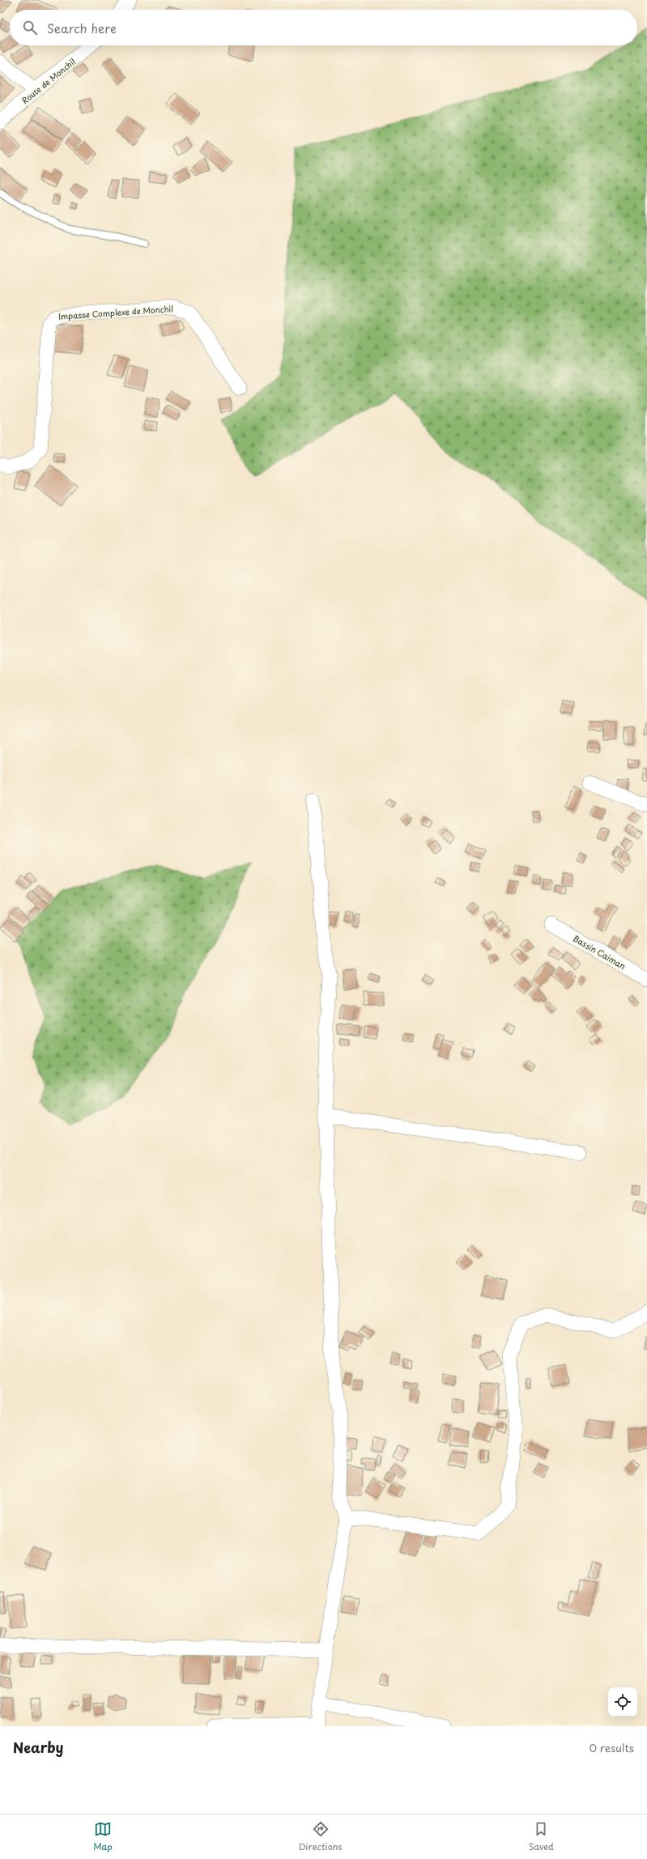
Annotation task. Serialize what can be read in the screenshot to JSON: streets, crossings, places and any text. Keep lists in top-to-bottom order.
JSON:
{
  "streets": {
    "street": ["Route de Monchil", "Impasse Complexe de Monchil", "Bassin Caiman"]
  },
  "page": {
    "search": "Search here",
    "heading": ["Nearby", "0 results"],
    "nav": ["Map", "Directions", "Saved"]
  }
}
